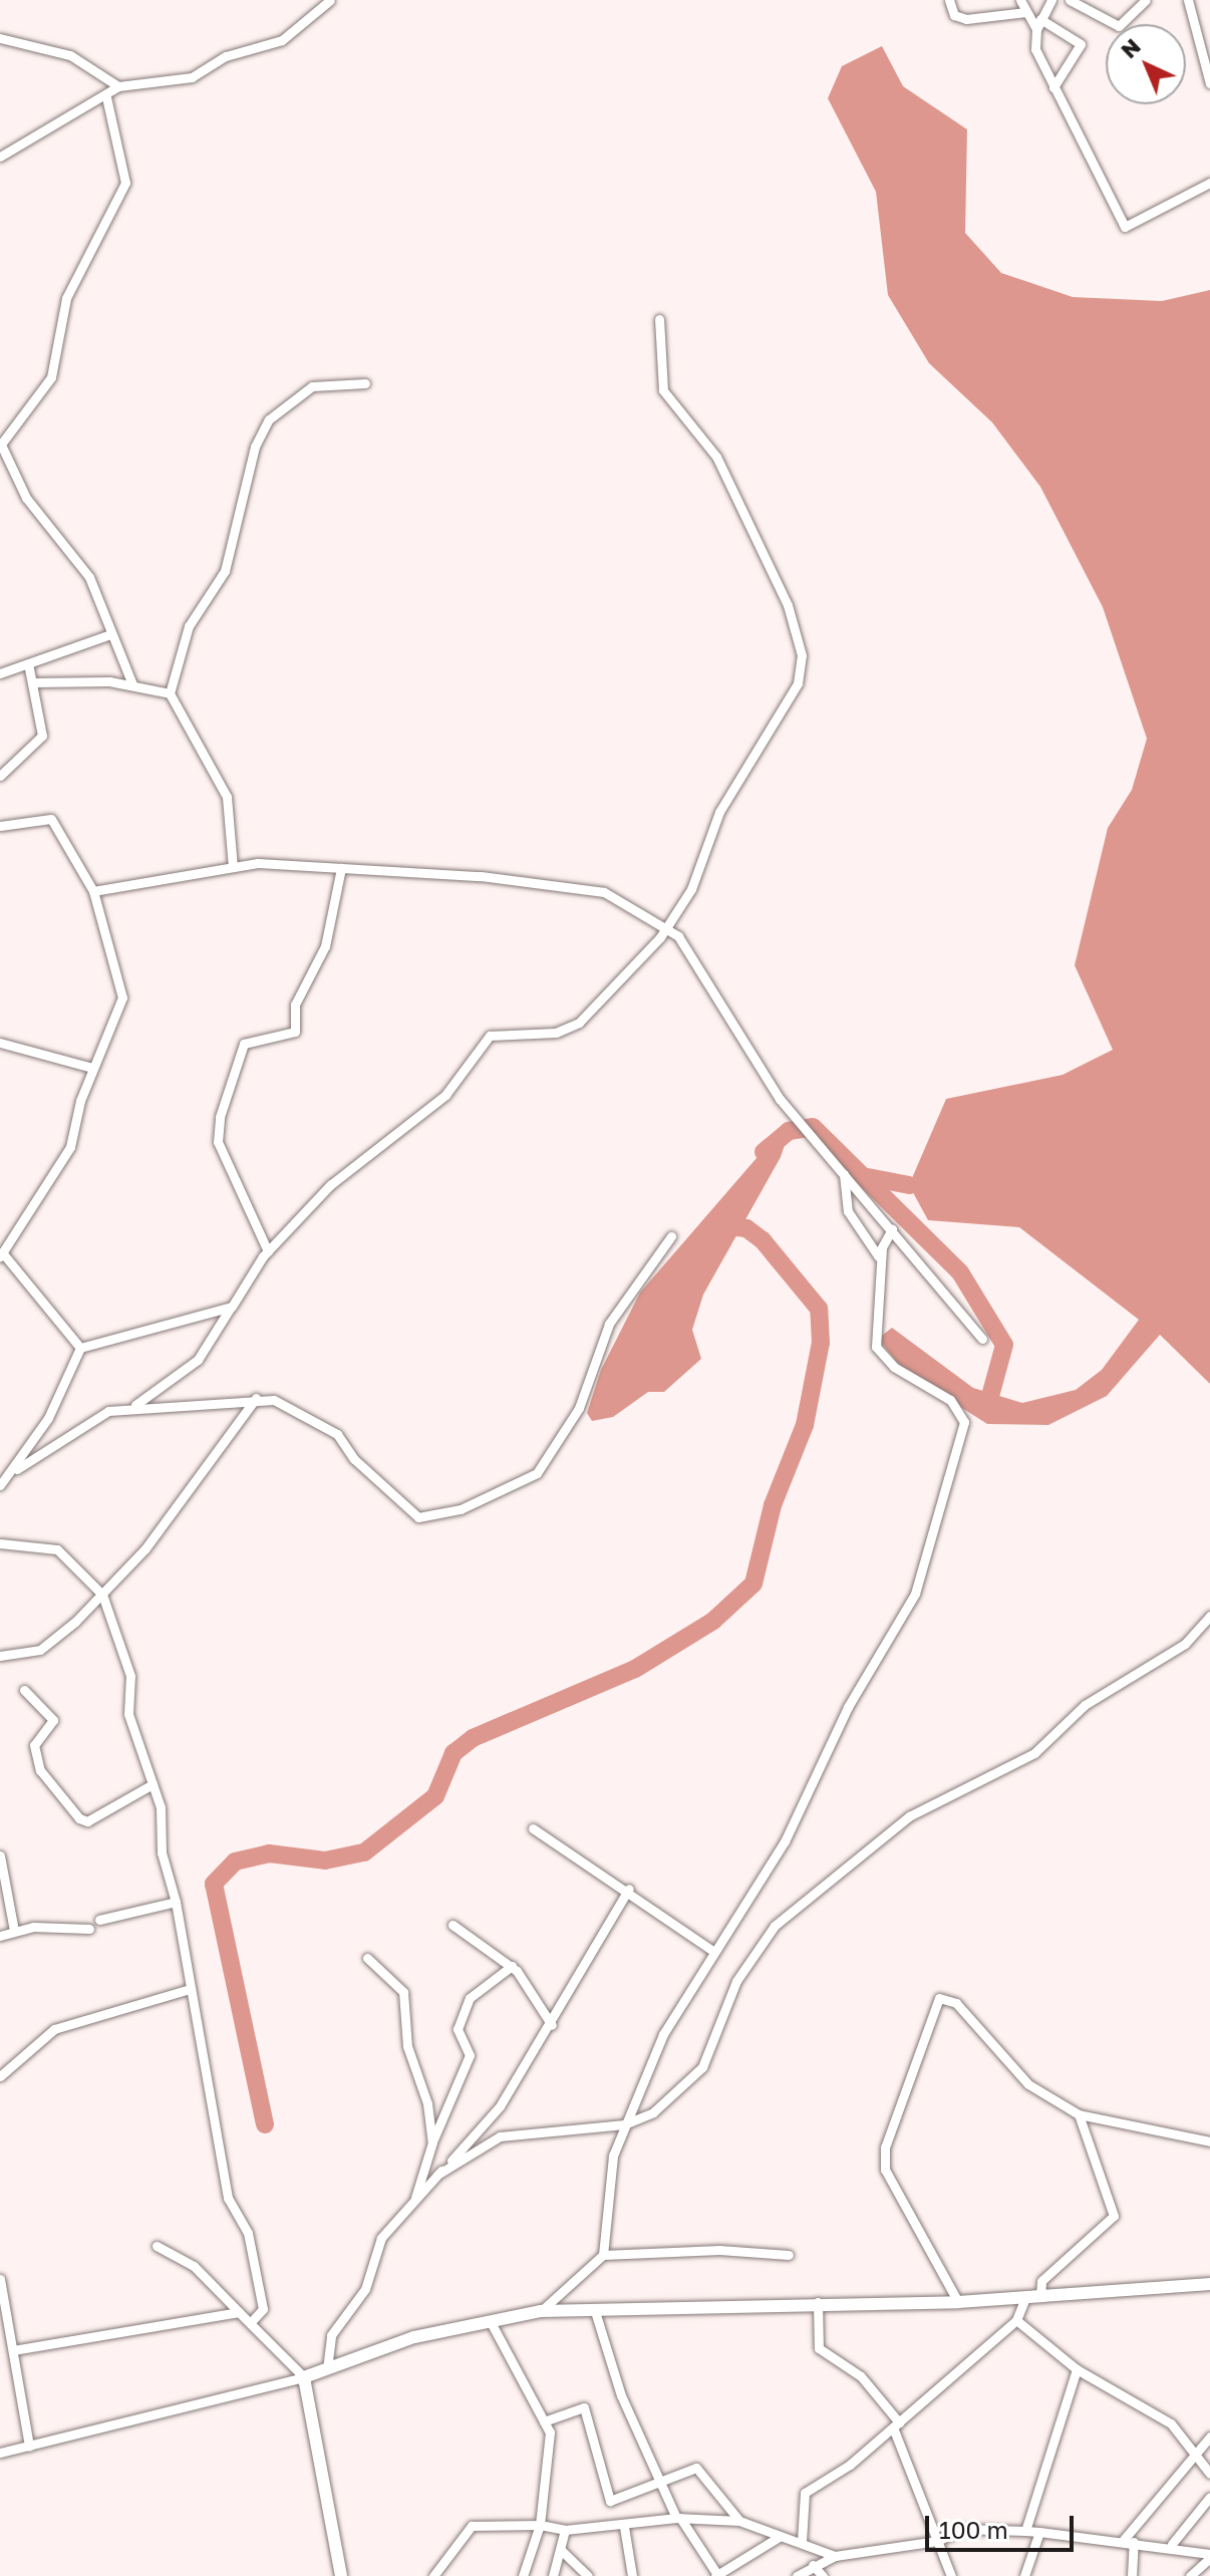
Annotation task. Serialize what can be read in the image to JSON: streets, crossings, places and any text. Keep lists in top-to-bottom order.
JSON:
{
  "scale_bar": "100 m",
  "north": "top left"
}
